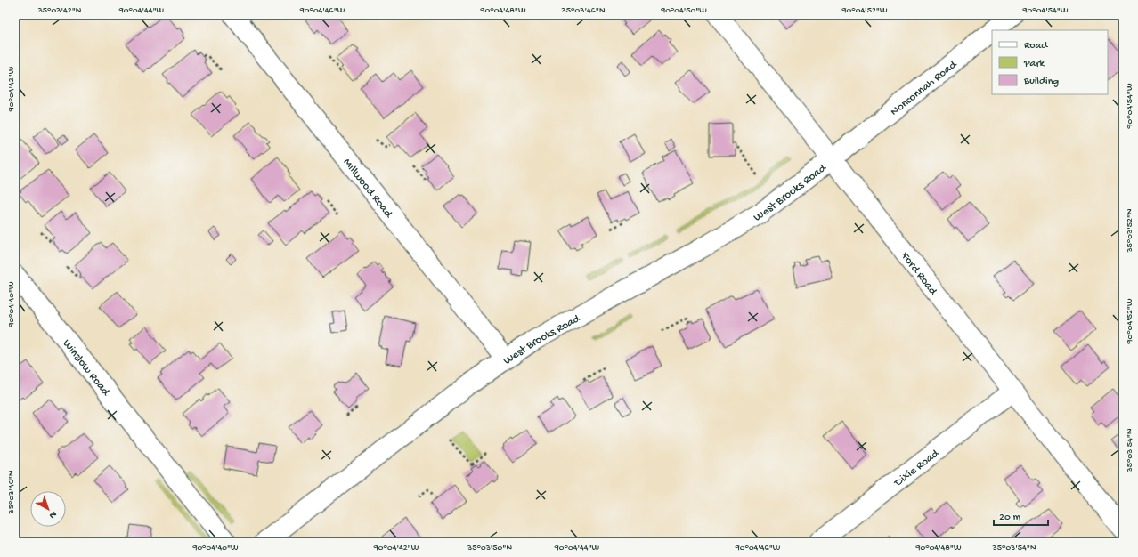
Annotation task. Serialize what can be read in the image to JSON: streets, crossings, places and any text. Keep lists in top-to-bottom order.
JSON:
{
  "streets": {
    "street": [
      "Nonconnah Road",
      "Millwood Road",
      "West Brooks Road",
      "Ford Road",
      "Winslow Road",
      "Dixie Road"
    ]
  },
  "crossings": [
    ["Nonconnah Road", "West Brooks Road"],
    ["Nonconnah Road", "Ford Road"],
    ["Millwood Road", "West Brooks Road"],
    ["West Brooks Road", "Ford Road"],
    ["Ford Road", "Dixie Road"]
  ],
  "legend": ["Road", "Park", "Building"],
  "scale_bar": "20 m",
  "north": "bottom right",
  "coordinates": [
    "35°03'42\"N",
    "90°04'44\"W",
    "90°04'46\"W",
    "90°04'48\"W",
    "35°03'46\"N",
    "90°04'50\"W",
    "90°04'52\"W",
    "90°04'54\"W",
    "90°04'42\"W",
    "35°03'52\"N",
    "90°04'40\"W",
    "35°03'54\"N",
    "35°03'50\"N"
  ]
}
